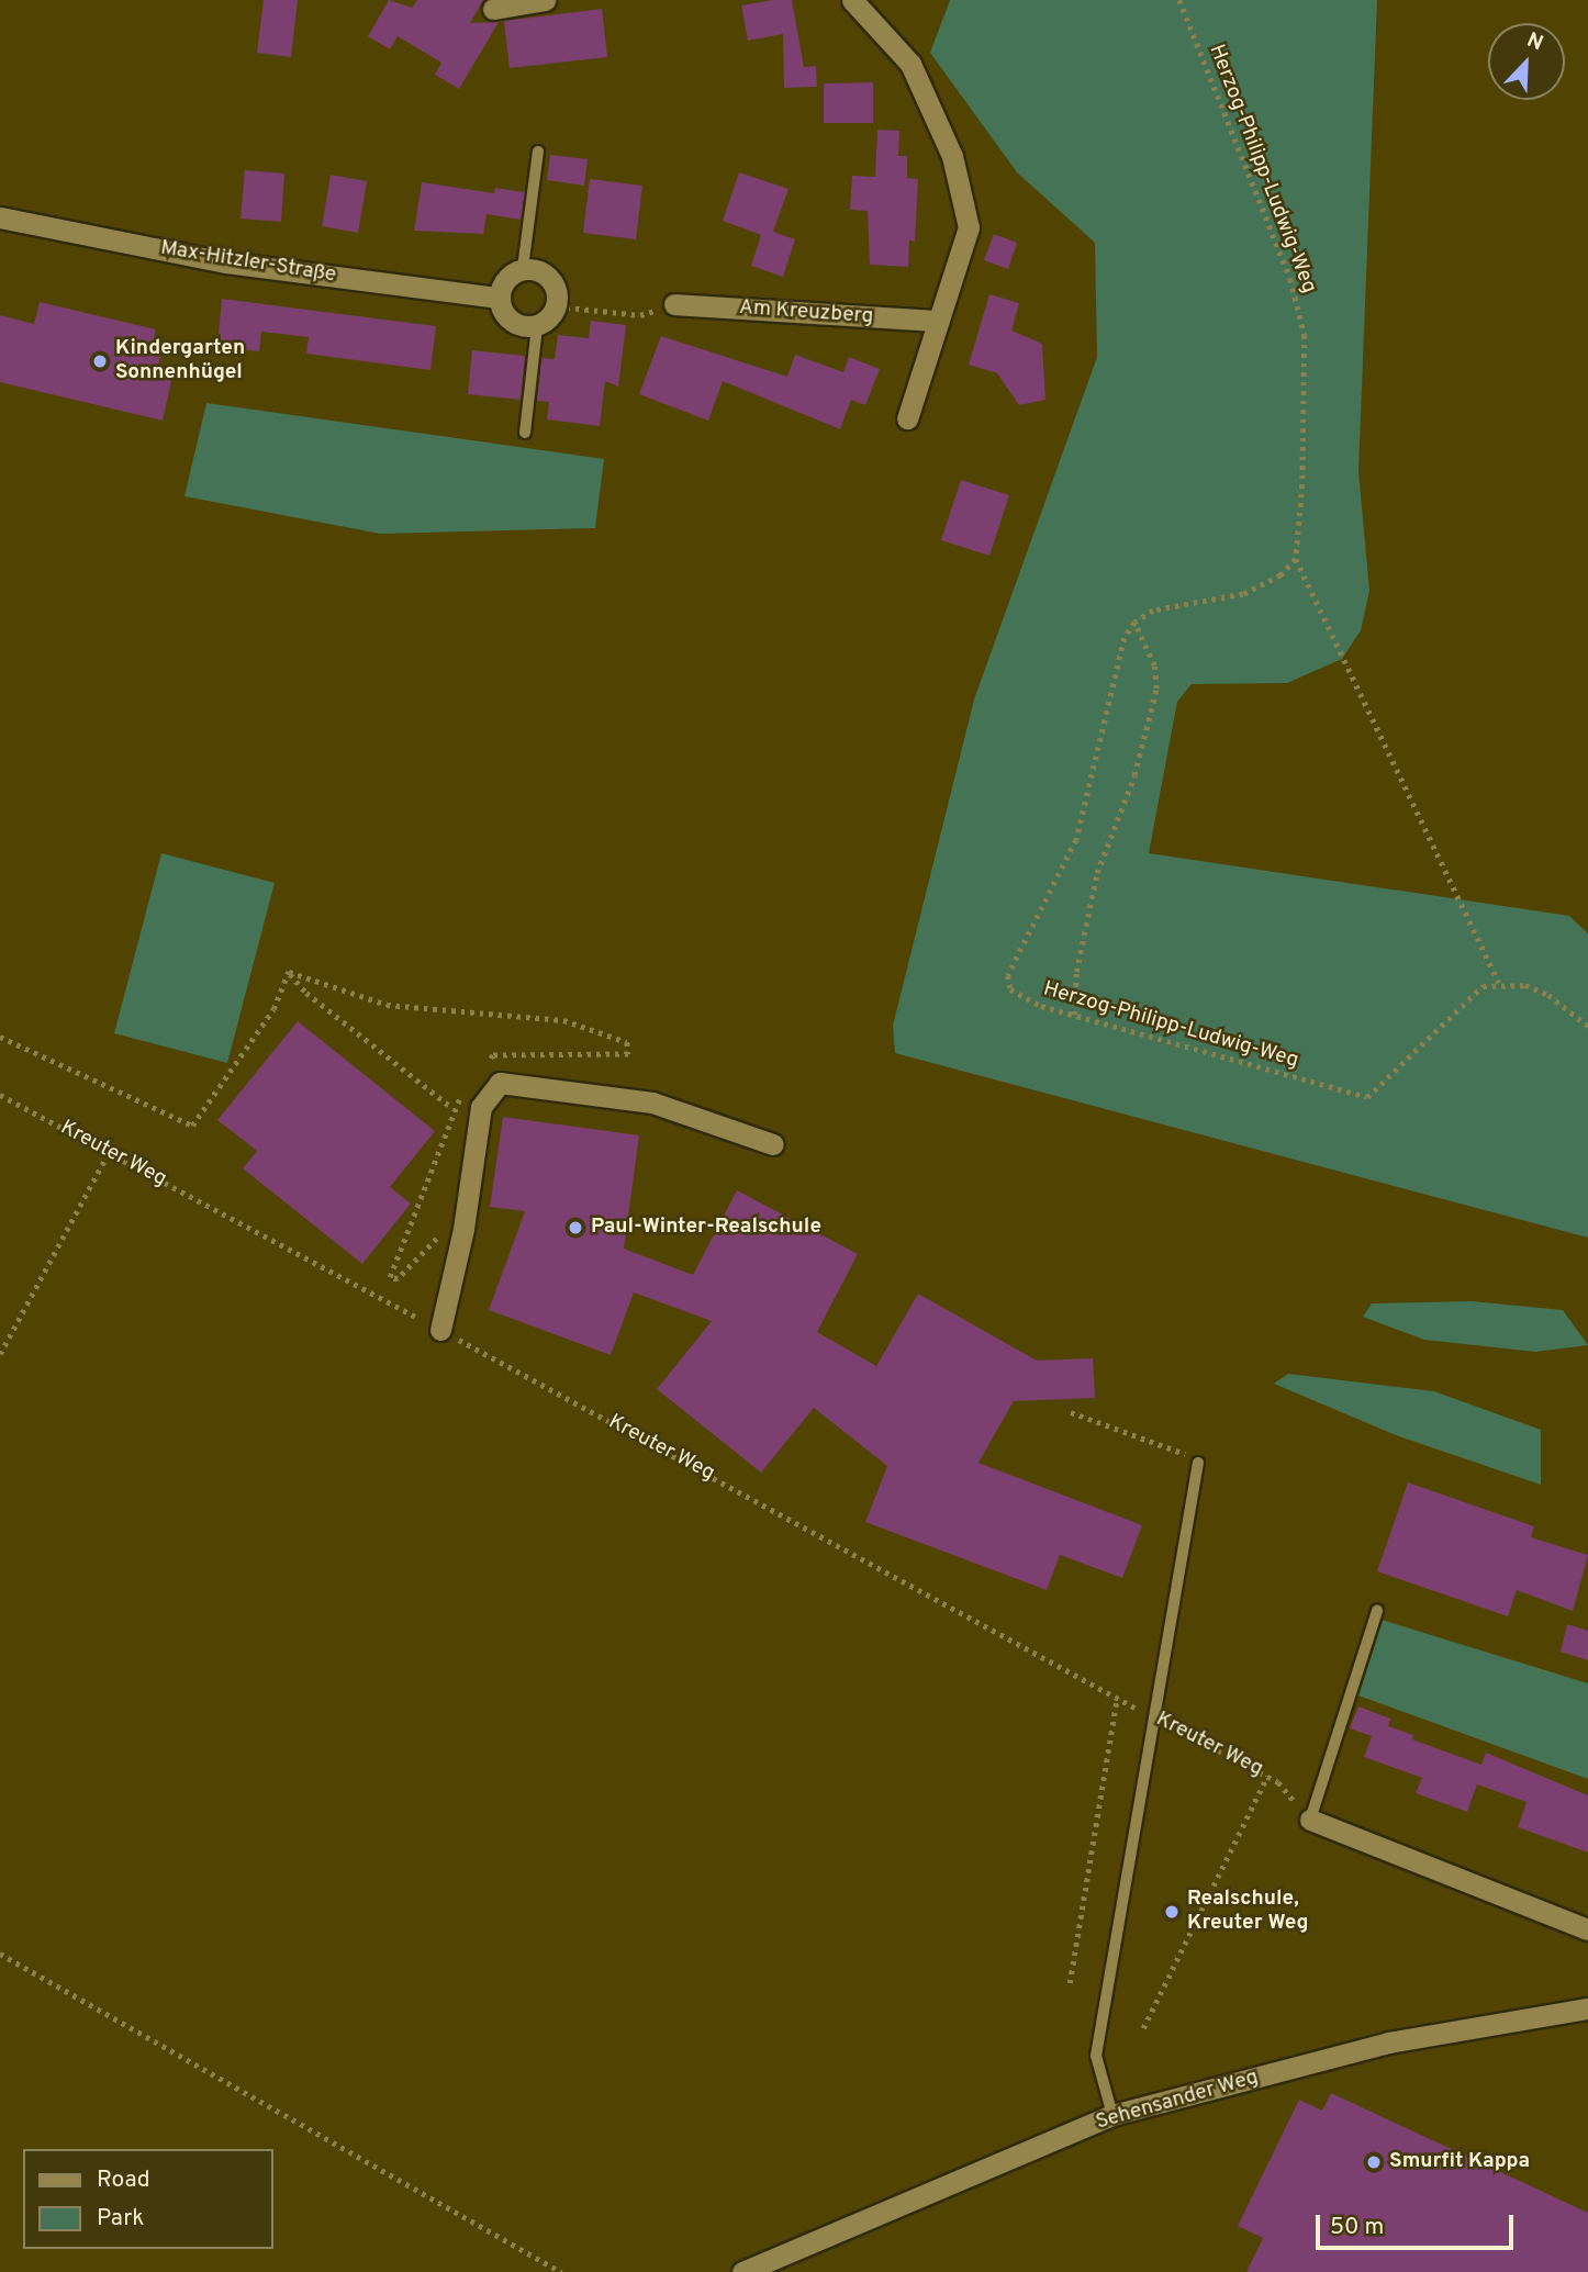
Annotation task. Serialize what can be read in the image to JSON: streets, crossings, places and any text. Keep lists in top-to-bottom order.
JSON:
{
  "streets": {
    "street": ["Max-Hitzler-Straße", "Am Kreuzberg", "Sehensander Weg"],
    "path": ["Herzog-Philipp-Ludwig-Weg", "Kreuter Weg"]
  },
  "places": [
    "Kindergarten Sonnenhügel",
    "Paul-Winter-Realschule",
    "Realschule, Kreuter Weg",
    "Smurfit Kappa"
  ],
  "legend": ["Road", "Park"],
  "scale_bar": "50 m",
  "north": "top right"
}
